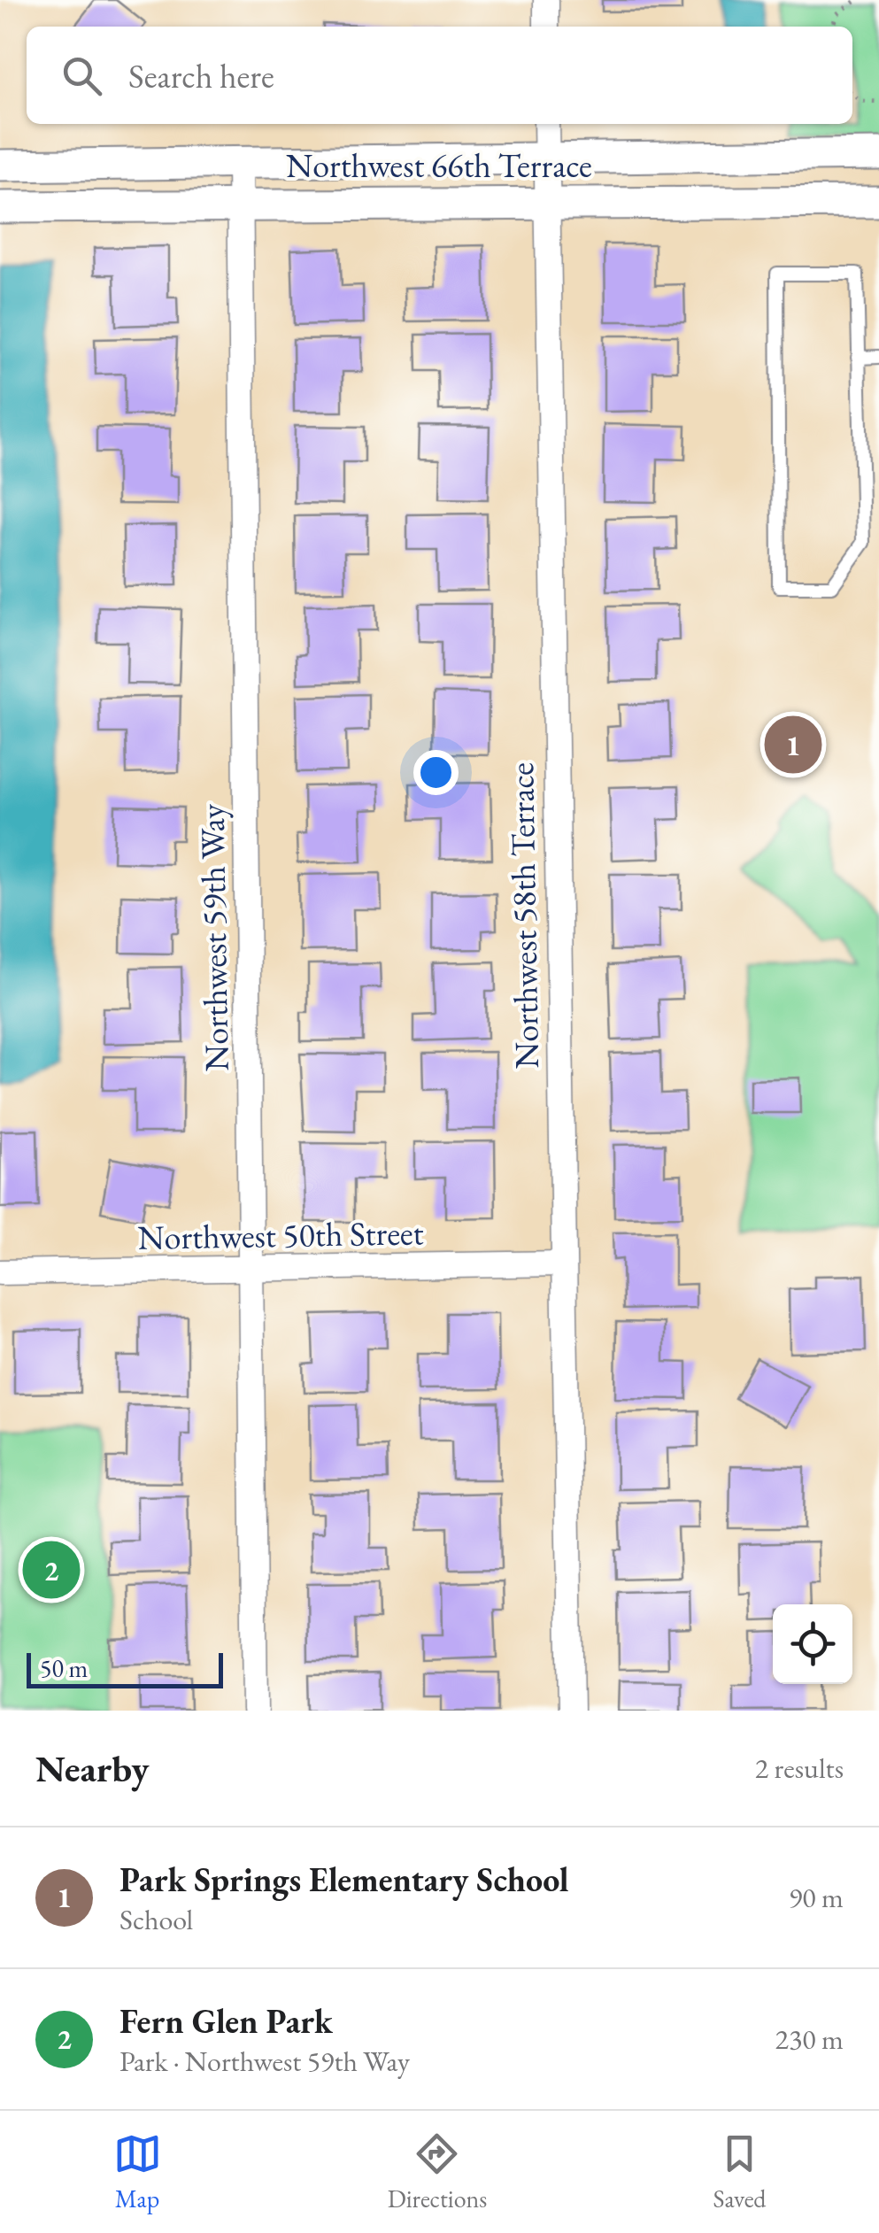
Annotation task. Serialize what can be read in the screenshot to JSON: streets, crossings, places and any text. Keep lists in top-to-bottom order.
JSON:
{
  "streets": {
    "street": [
      "Northwest 66th Terrace",
      "Northwest 58th Terrace",
      "Northwest 59th Way",
      "Northwest 50th Street"
    ]
  },
  "crossings": [
    ["Northwest 66th Terrace", "Northwest 58th Terrace"],
    ["Northwest 66th Terrace", "Northwest 59th Way"],
    ["Northwest 58th Terrace", "Northwest 50th Street"],
    ["Northwest 59th Way", "Northwest 50th Street"]
  ],
  "scale_bar": "50 m",
  "page": {
    "search": "Search here",
    "pins": ["1", "2"],
    "scale": "50 m",
    "heading": ["Nearby", "2 results"],
    "list": [
      {
        "mark": "1",
        "name": "Park Springs Elementary School",
        "note": "School",
        "value": "90 m"
      },
      {
        "mark": "2",
        "name": "Fern Glen Park",
        "note": "Park · Northwest 59th Way",
        "value": "230 m"
      }
    ],
    "nav": ["Map", "Directions", "Saved"]
  }
}
